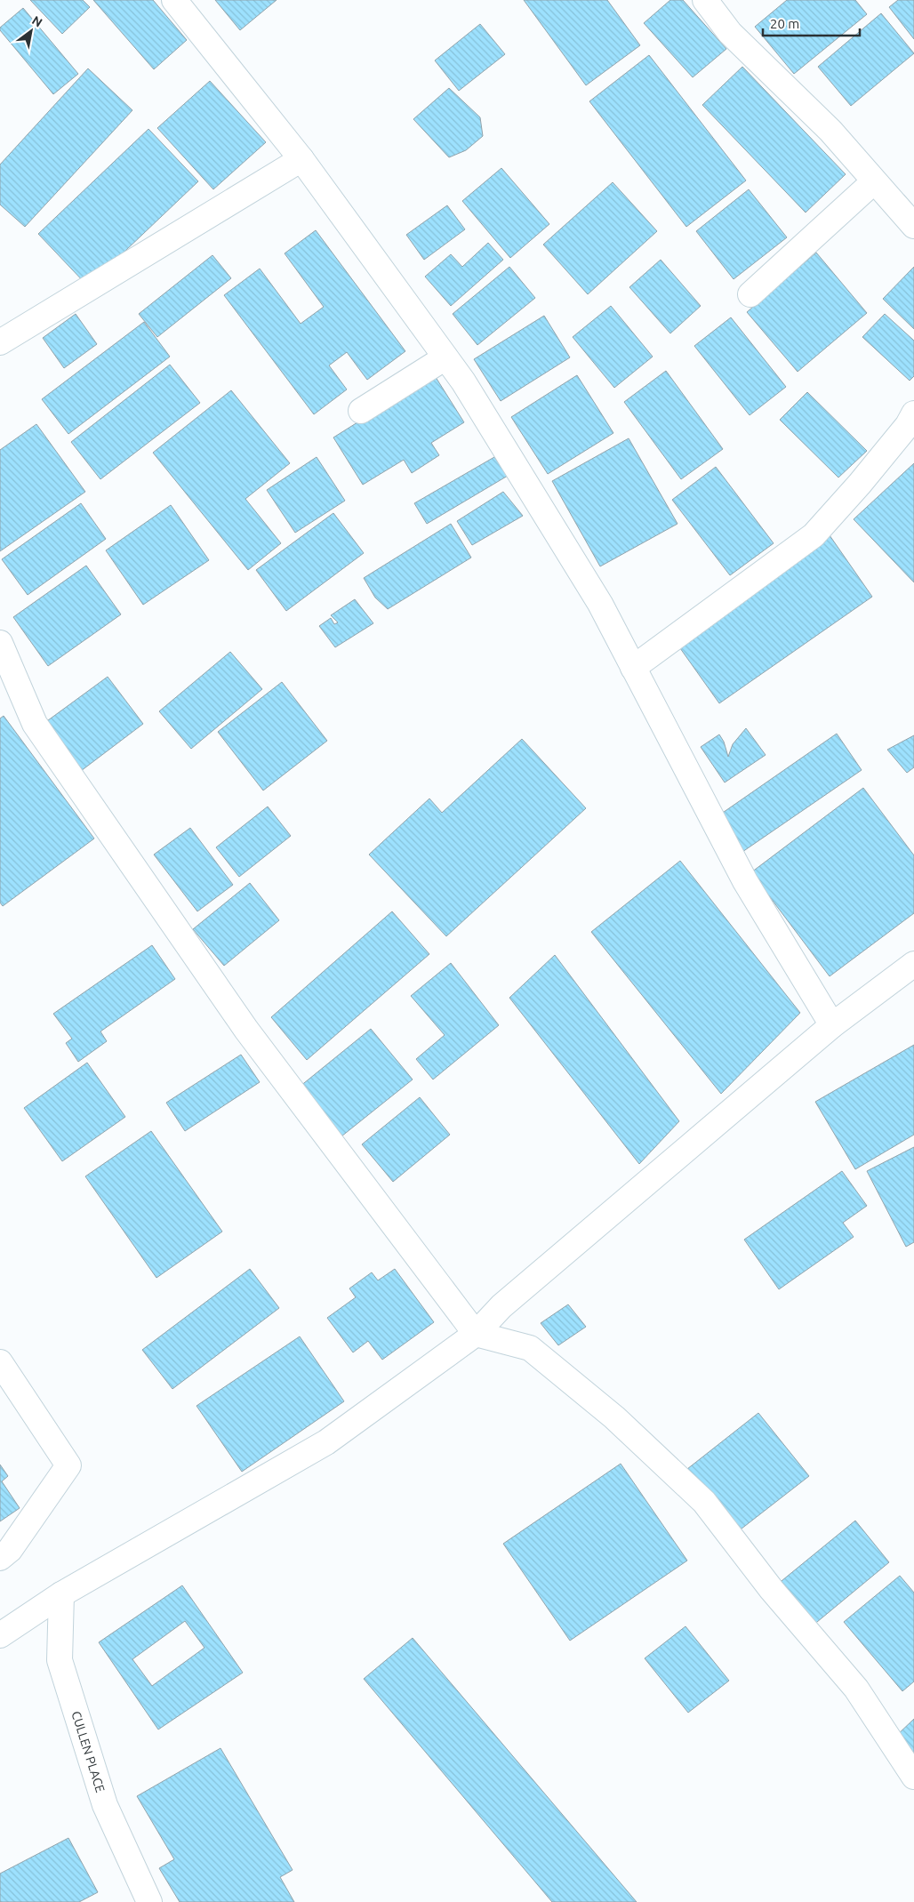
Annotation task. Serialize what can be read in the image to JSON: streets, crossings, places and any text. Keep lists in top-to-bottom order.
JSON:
{
  "streets": {
    "street": ["CULLEN PLACE"]
  },
  "scale_bar": "20 m",
  "north": "top right"
}
